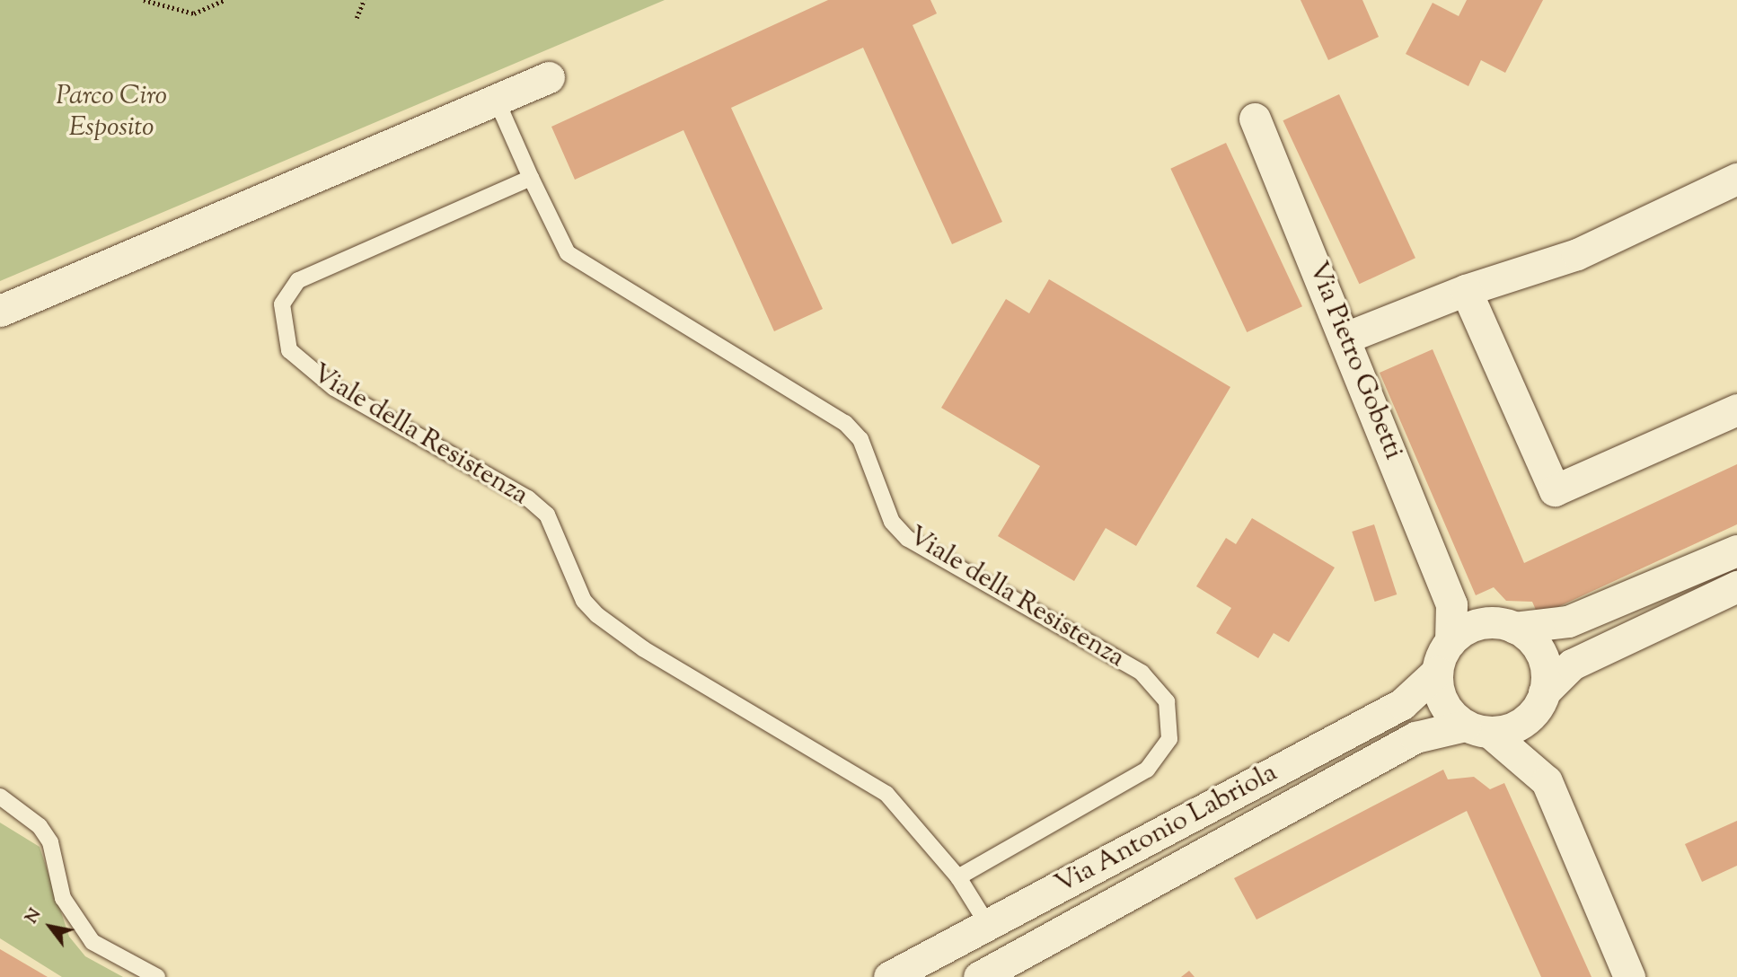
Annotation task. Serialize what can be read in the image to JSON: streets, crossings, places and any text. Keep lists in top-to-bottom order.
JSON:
{
  "streets": {
    "street": ["Via Pietro Gobetti", "Via Antonio Labriola"],
    "lane": ["Viale della Resistenza"]
  },
  "crossings": [
    ["Via Pietro Gobetti", "Via Antonio Labriola"],
    ["Viale della Resistenza", "Via Antonio Labriola"]
  ],
  "parks": ["Parco Ciro Esposito"],
  "north": "top left"
}
